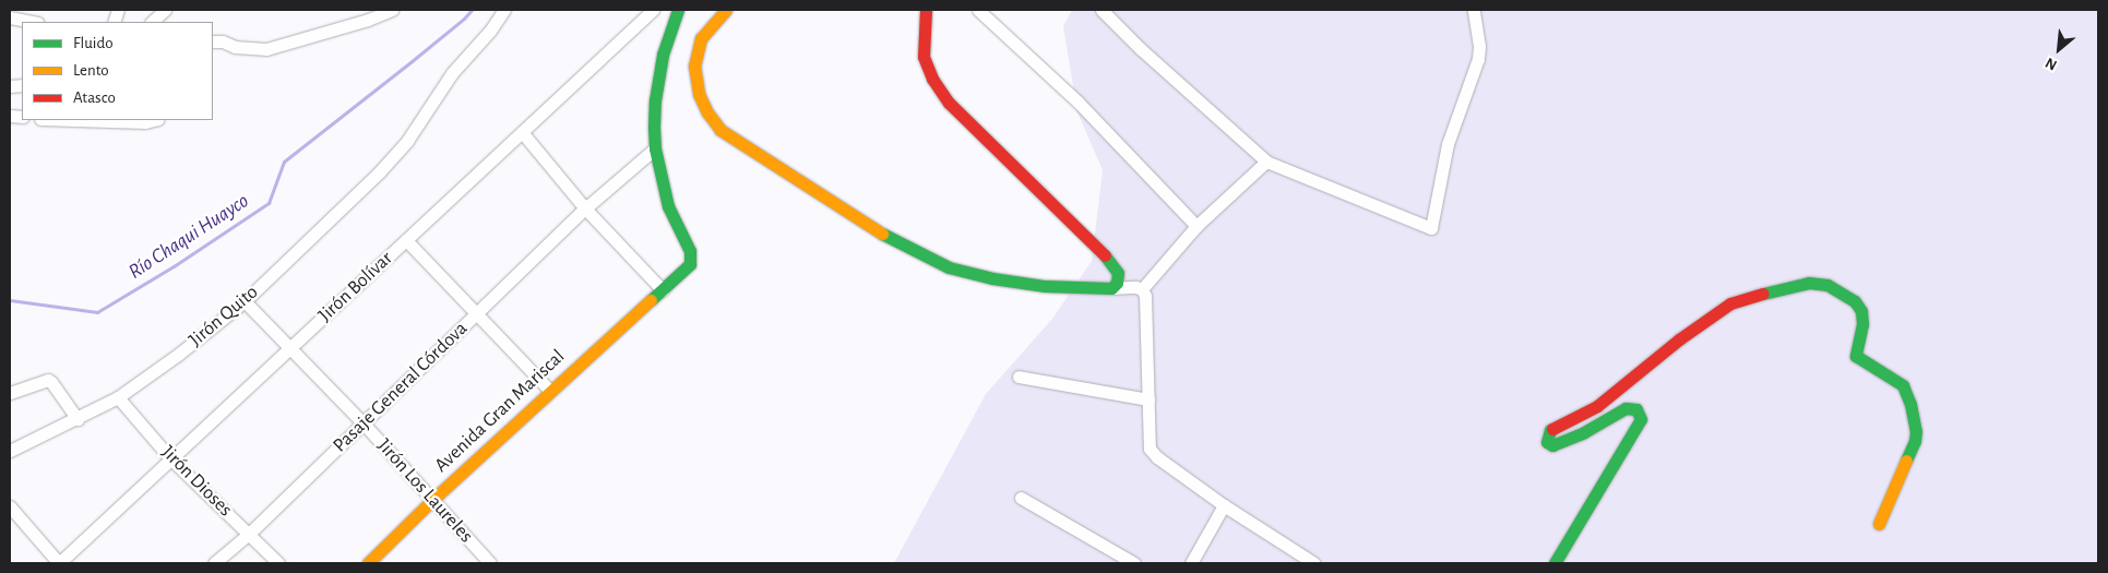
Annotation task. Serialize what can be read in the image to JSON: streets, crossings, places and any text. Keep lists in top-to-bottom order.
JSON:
{
  "streets": {
    "street": [
      "Jirón Bolívar",
      "Jirón Quito",
      "Pasaje General Córdova",
      "Avenida Gran Mariscal",
      "Jirón Dioses",
      "Jirón Los Laureles"
    ]
  },
  "crossings": [
    ["Jirón Bolívar", "Jirón Dioses"],
    ["Jirón Bolívar", "Jirón Los Laureles"],
    ["Jirón Quito", "Jirón Dioses"],
    ["Jirón Quito", "Jirón Los Laureles"],
    ["Pasaje General Córdova", "Avenida Gran Mariscal"],
    ["Pasaje General Córdova", "Jirón Dioses"],
    ["Pasaje General Córdova", "Jirón Los Laureles"],
    ["Avenida Gran Mariscal", "Jirón Los Laureles"]
  ],
  "water": ["Río Chaqui Huayco"],
  "legend": ["Fluido", "Lento", "Atasco"],
  "north": "bottom left"
}
